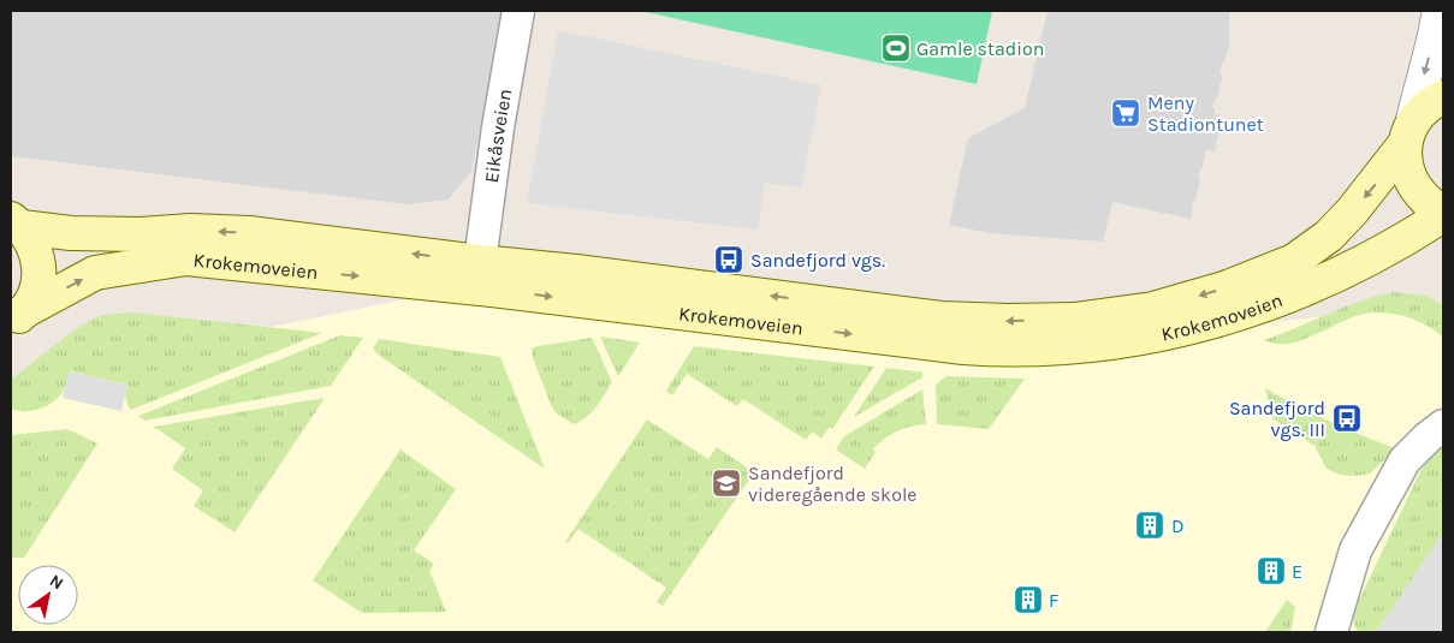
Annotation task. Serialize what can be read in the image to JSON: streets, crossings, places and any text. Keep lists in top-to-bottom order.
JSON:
{
  "streets": {
    "main road": ["Krokemoveien"],
    "street": ["Eikåsveien"]
  },
  "crossings": [
    ["Eikåsveien", "Krokemoveien"]
  ],
  "places": {
    "sports": ["Gamle stadion"],
    "supermarket": ["Meny Stadiontunet"],
    "bus stop": ["Sandefjord vgs.", "Sandefjord vgs. III"],
    "school or university": ["Sandefjord videregående skole"],
    "building": ["D", "E", "F"]
  },
  "north": "top right"
}
